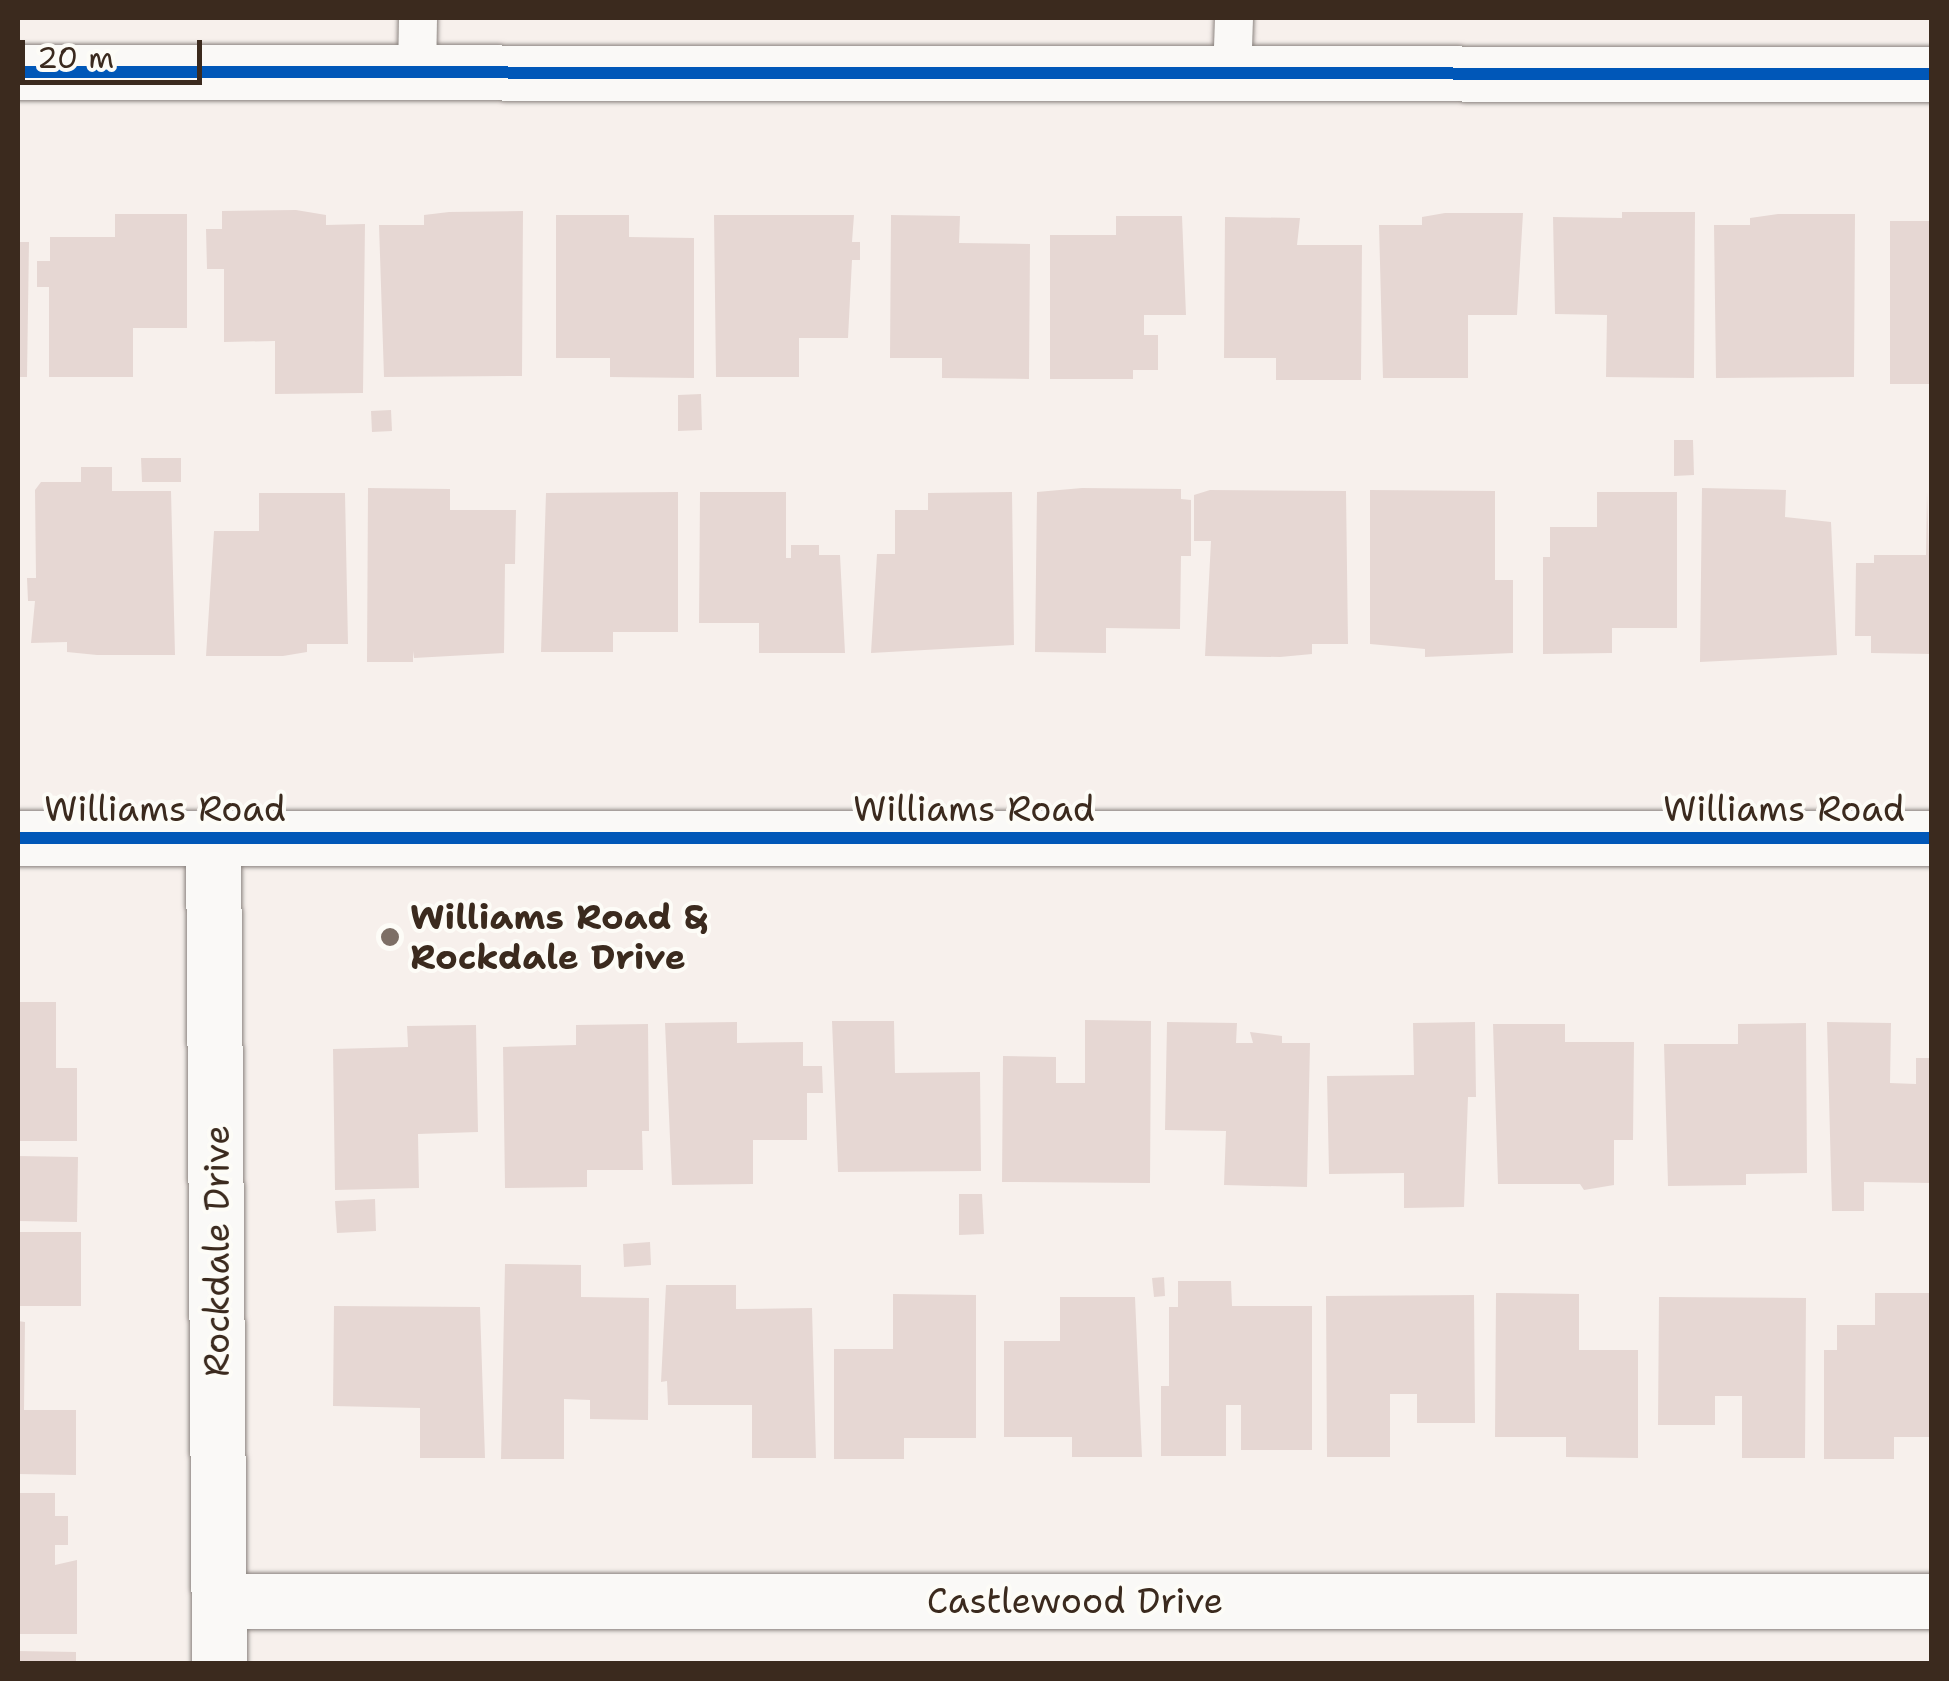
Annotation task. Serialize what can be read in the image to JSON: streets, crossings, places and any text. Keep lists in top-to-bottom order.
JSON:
{
  "streets": {
    "street": ["Williams Road", "Rockdale Drive", "Castlewood Drive"]
  },
  "crossings": [
    ["Williams Road", "Rockdale Drive"],
    ["Rockdale Drive", "Castlewood Drive"]
  ],
  "places": ["Williams Road & Rockdale Drive"],
  "scale_bar": "20 m"
}
